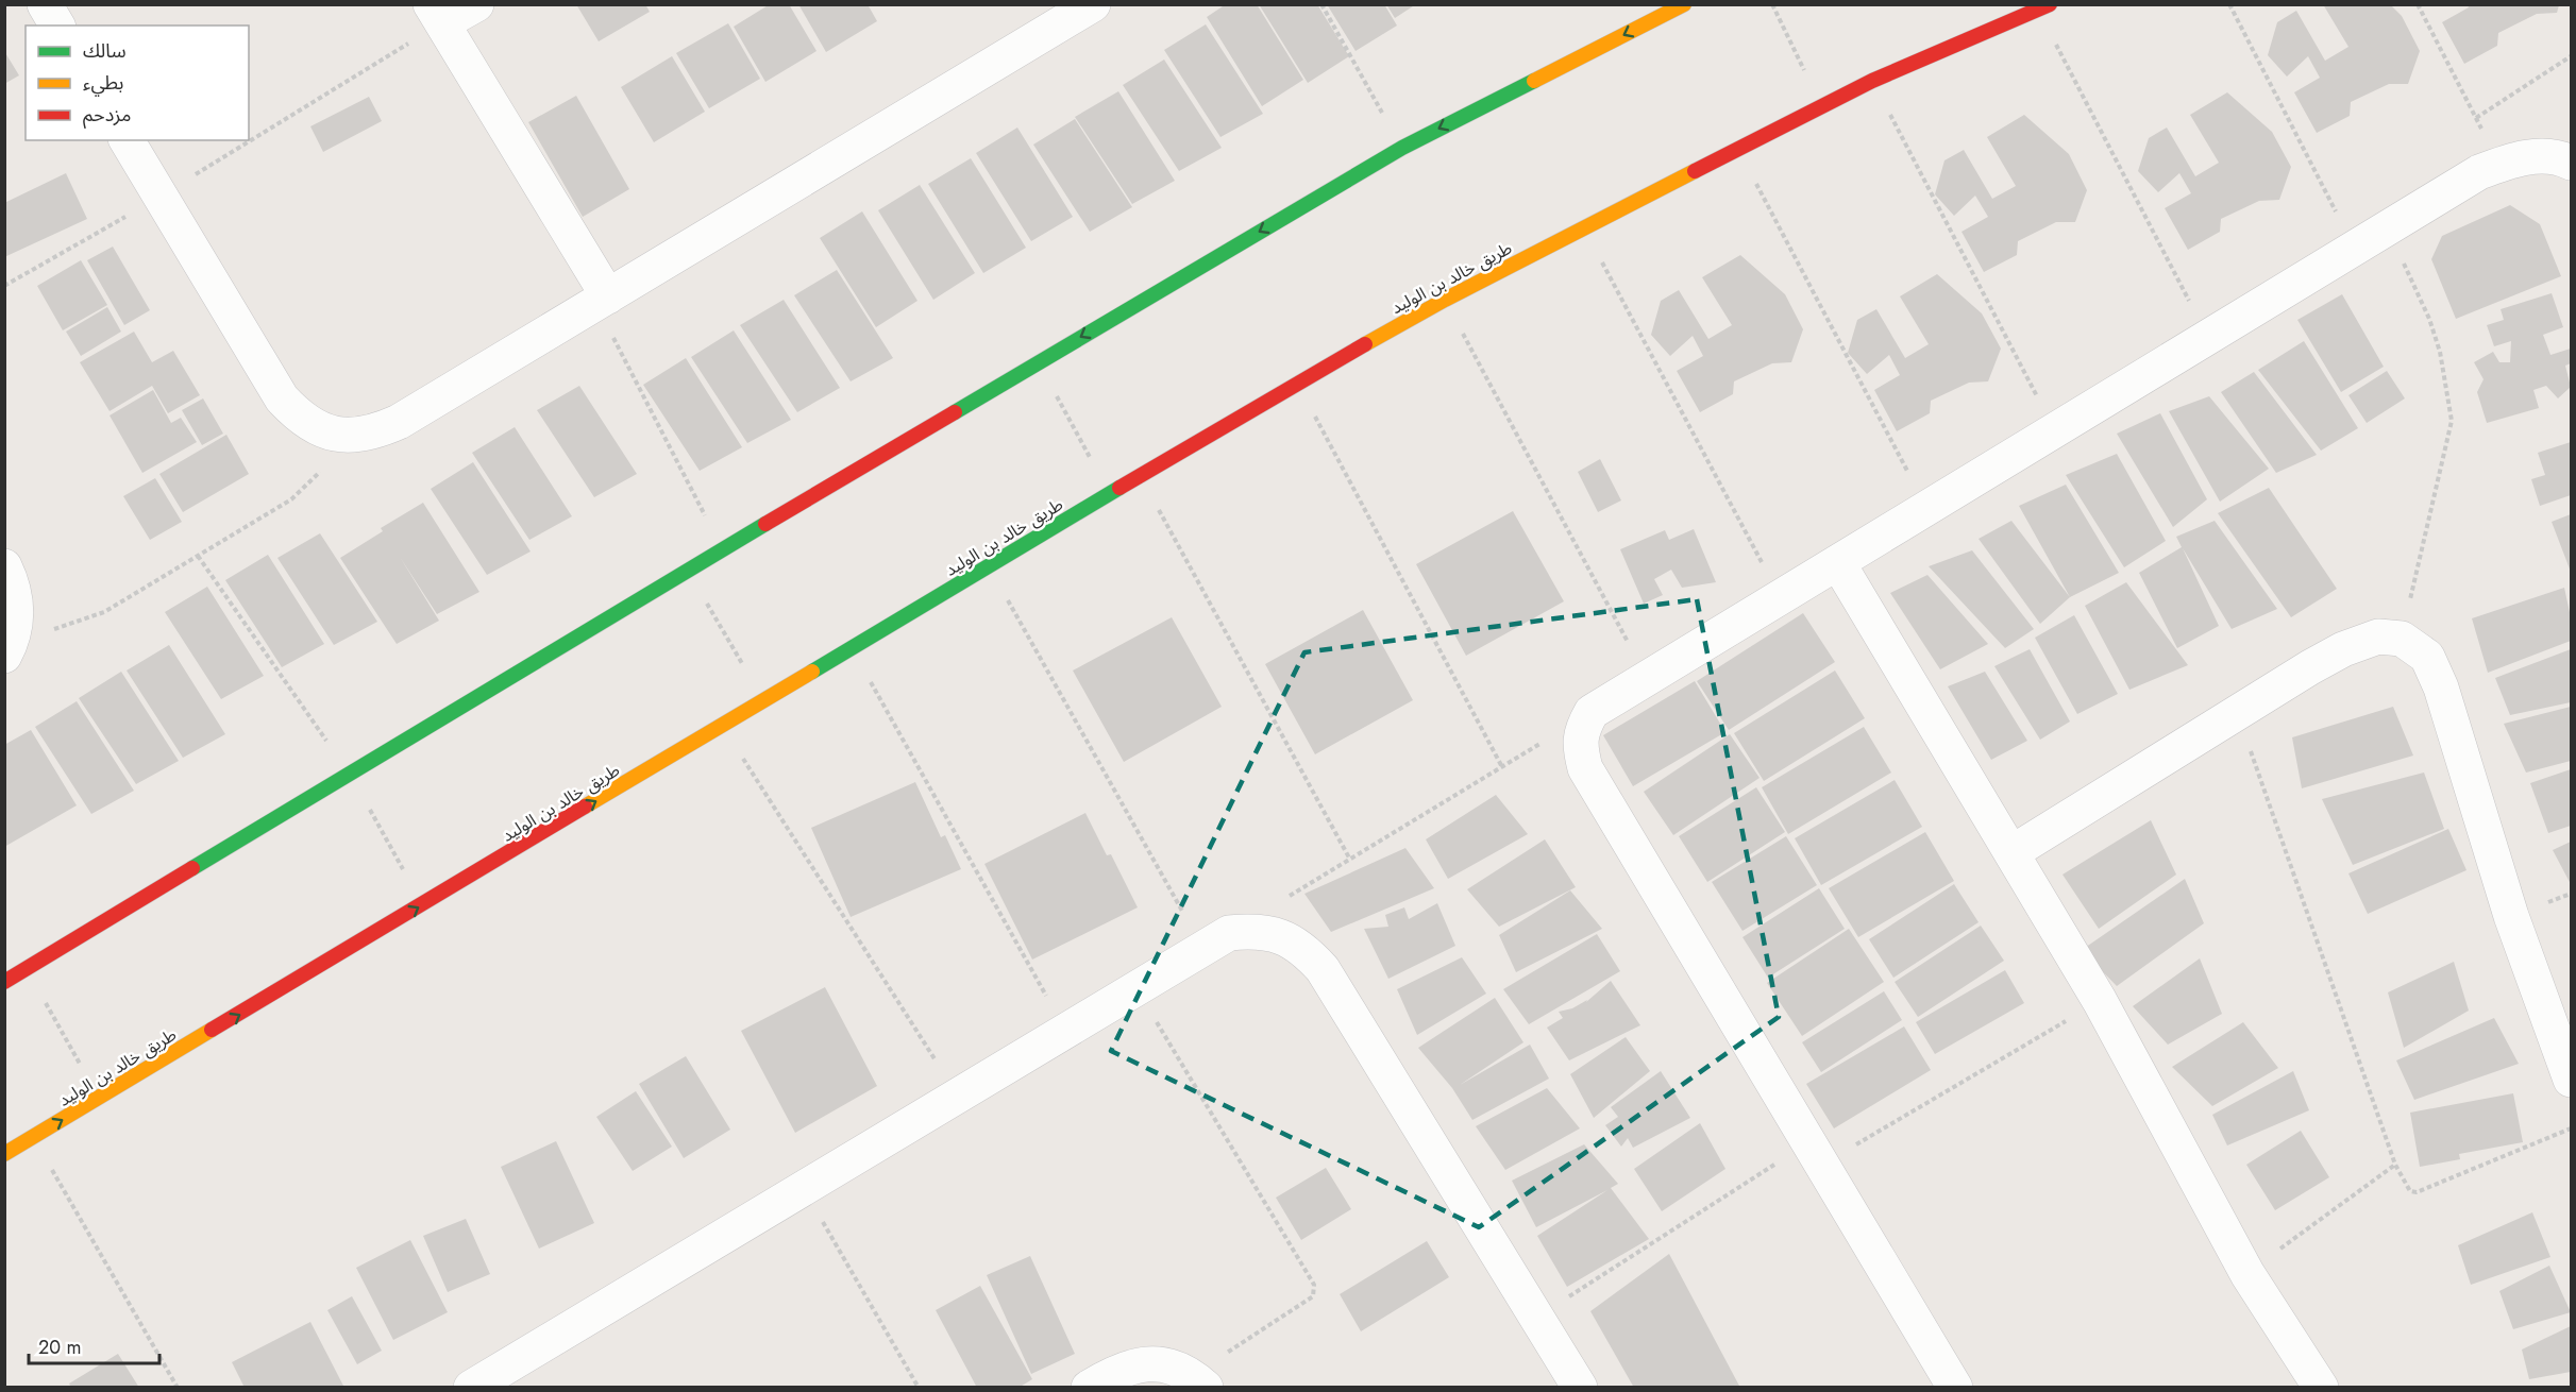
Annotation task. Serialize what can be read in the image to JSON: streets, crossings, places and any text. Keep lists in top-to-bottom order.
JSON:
{
  "streets": {
    "street": ["طريق خالد بن الوليد"]
  },
  "legend": ["سالك", "بطيء", "مزدحم"],
  "scale_bar": "20 m"
}
